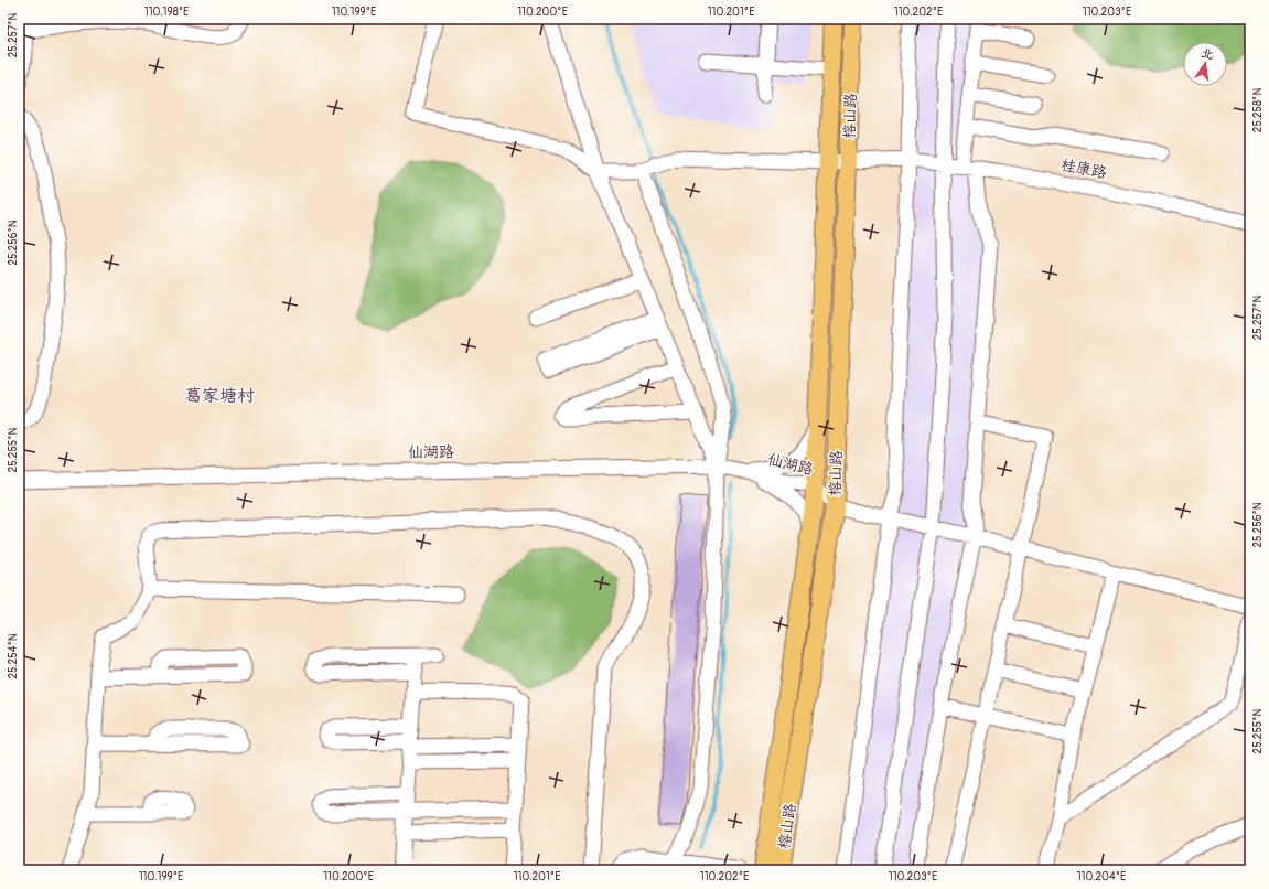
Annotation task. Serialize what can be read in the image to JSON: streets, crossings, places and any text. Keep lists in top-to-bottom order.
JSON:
{
  "streets": {
    "main road": ["榕山路"],
    "street": ["桂康路", "仙湖路"]
  },
  "crossings": [
    ["榕山路", "桂康路"],
    ["榕山路", "仙湖路"]
  ],
  "districts": ["葛家塘村"],
  "north": "top",
  "coordinates": [
    "110.198°E",
    "110.199°E",
    "110.200°E",
    "110.201°E",
    "110.202°E",
    "110.203°E",
    "25.257°N",
    "25.258°N",
    "25.256°N",
    "25.255°N",
    "25.254°N",
    "110.204°E"
  ]
}
